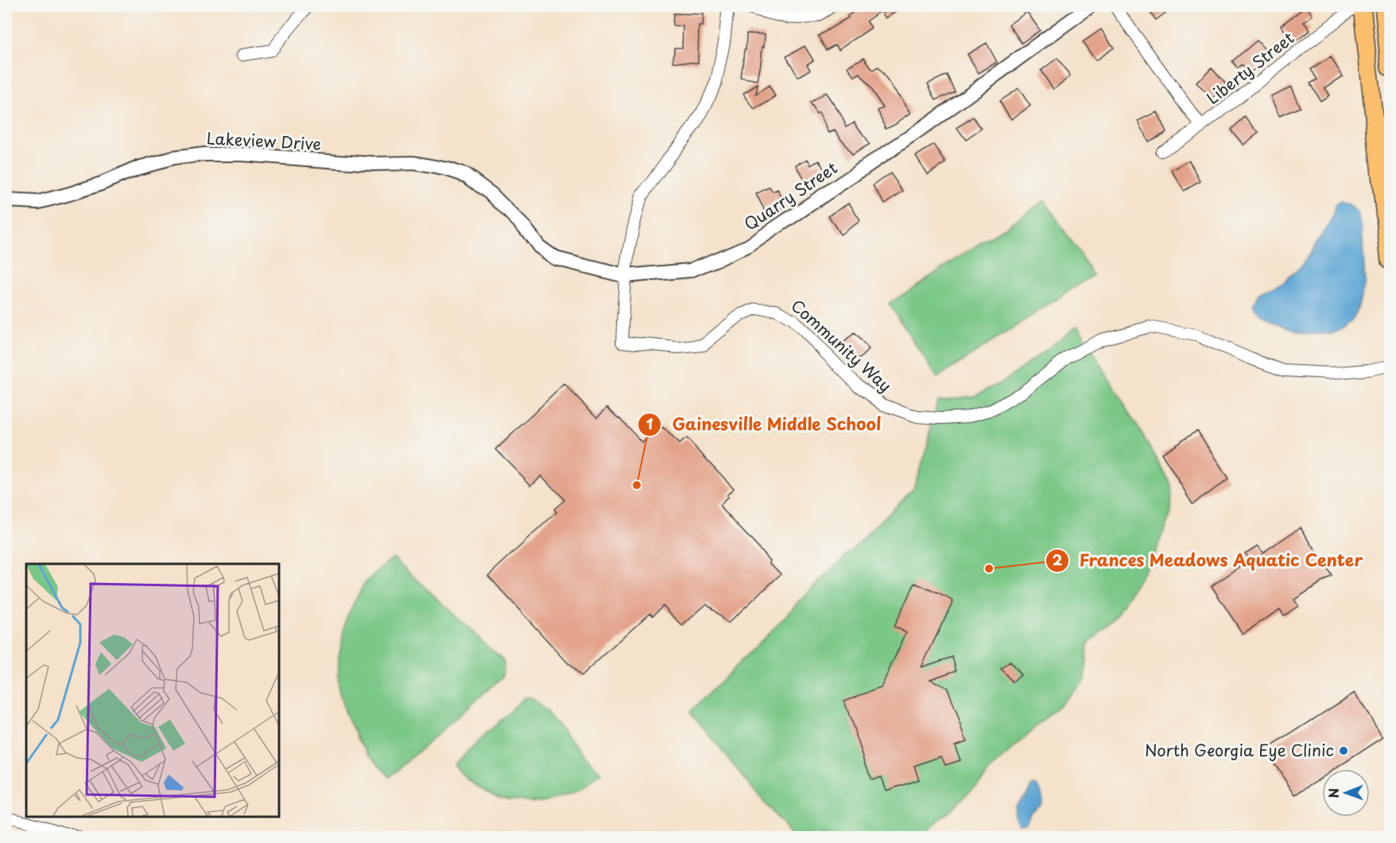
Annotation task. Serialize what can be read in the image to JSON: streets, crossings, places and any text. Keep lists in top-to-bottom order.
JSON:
{
  "streets": {
    "street": [
      "Liberty Street",
      "Lakeview Drive",
      "Quarry Street",
      "Community Way"
    ]
  },
  "crossings": [
    ["Lakeview Drive", "Quarry Street"],
    ["Quarry Street", "Community Way"]
  ],
  "places": ["Gainesville Middle School", "Frances Meadows Aquatic Center", "North Georgia Eye Clinic"],
  "north": "left"
}
